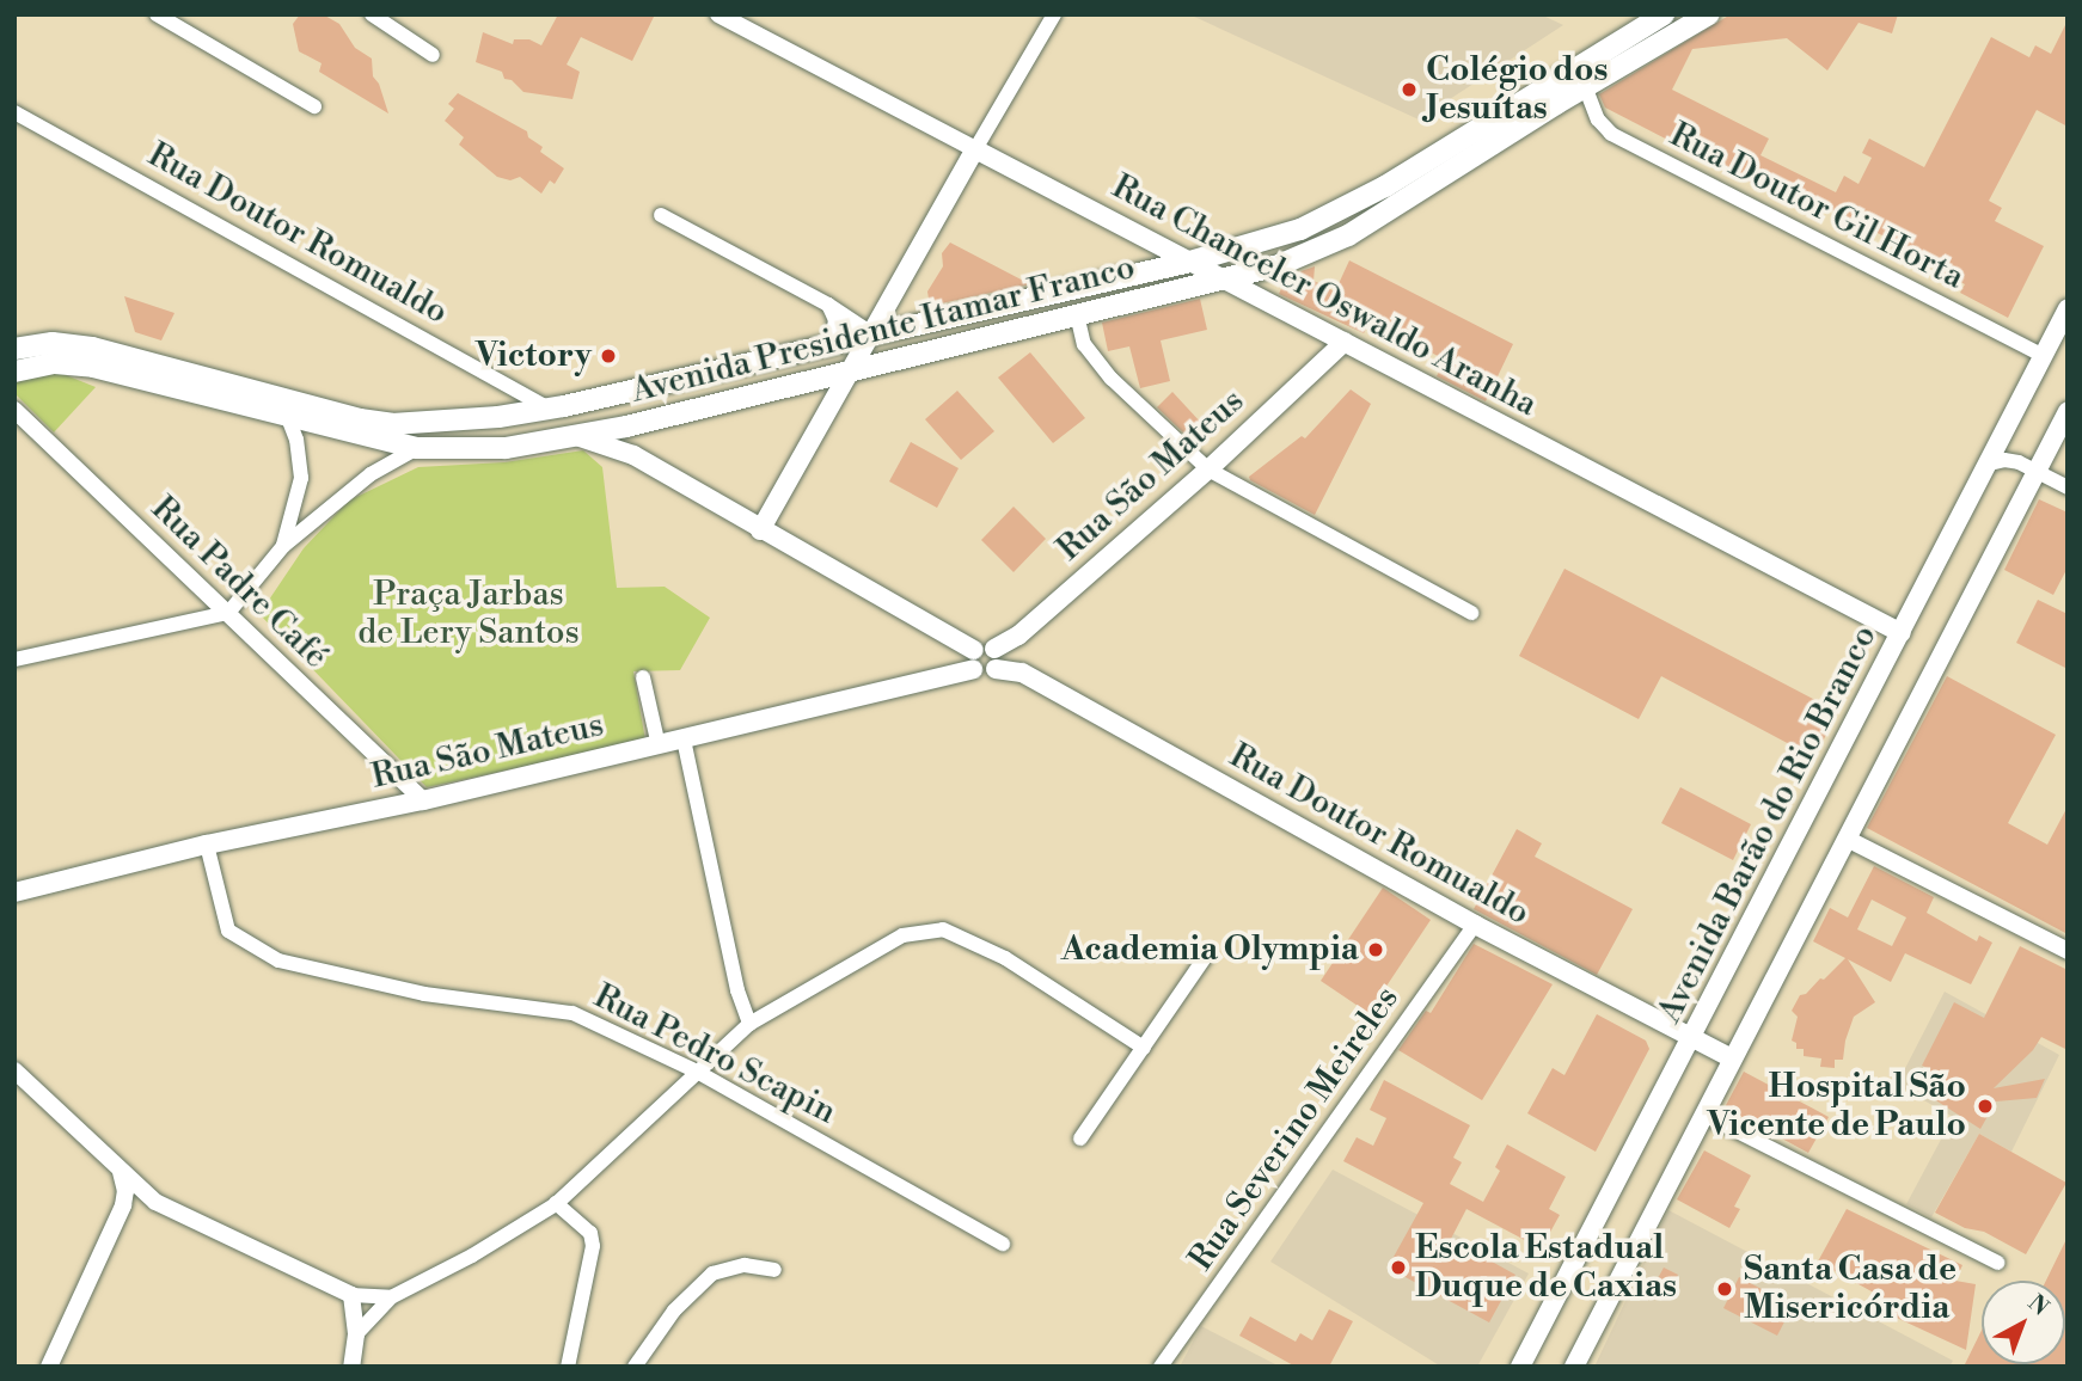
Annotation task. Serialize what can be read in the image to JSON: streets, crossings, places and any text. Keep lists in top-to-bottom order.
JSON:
{
  "streets": {
    "main road": [
      "Rua Doutor Romualdo",
      "Rua Chanceler Oswaldo Aranha",
      "Avenida Presidente Itamar Franco",
      "Rua São Mateus",
      "Avenida Barão do Rio Branco"
    ],
    "street": [
      "Rua Doutor Gil Horta",
      "Rua Padre Café",
      "Rua Pedro Scapin",
      "Rua Severino Meireles"
    ]
  },
  "crossings": [
    ["Rua Doutor Gil Horta", "Avenida Presidente Itamar Franco"],
    ["Rua Doutor Gil Horta", "Avenida Barão do Rio Branco"],
    ["Rua Doutor Romualdo", "Avenida Presidente Itamar Franco"],
    ["Rua Doutor Romualdo", "Rua São Mateus"],
    ["Rua Doutor Romualdo", "Avenida Barão do Rio Branco"],
    ["Rua Doutor Romualdo", "Rua Severino Meireles"],
    ["Rua Chanceler Oswaldo Aranha", "Avenida Presidente Itamar Franco"],
    ["Rua Chanceler Oswaldo Aranha", "Rua São Mateus"],
    ["Rua Chanceler Oswaldo Aranha", "Avenida Barão do Rio Branco"],
    ["Rua São Mateus", "Rua Padre Café"],
    ["Rua São Mateus", "Rua Pedro Scapin"]
  ],
  "parks": ["Praça Jarbas de Lery Santos"],
  "places": [
    "Colégio dos Jesuítas",
    "Victory",
    "Academia Olympia",
    "Hospital São Vicente de Paulo",
    "Escola Estadual Duque de Caxias",
    "Santa Casa de Misericórdia"
  ],
  "north": "top right"
}
